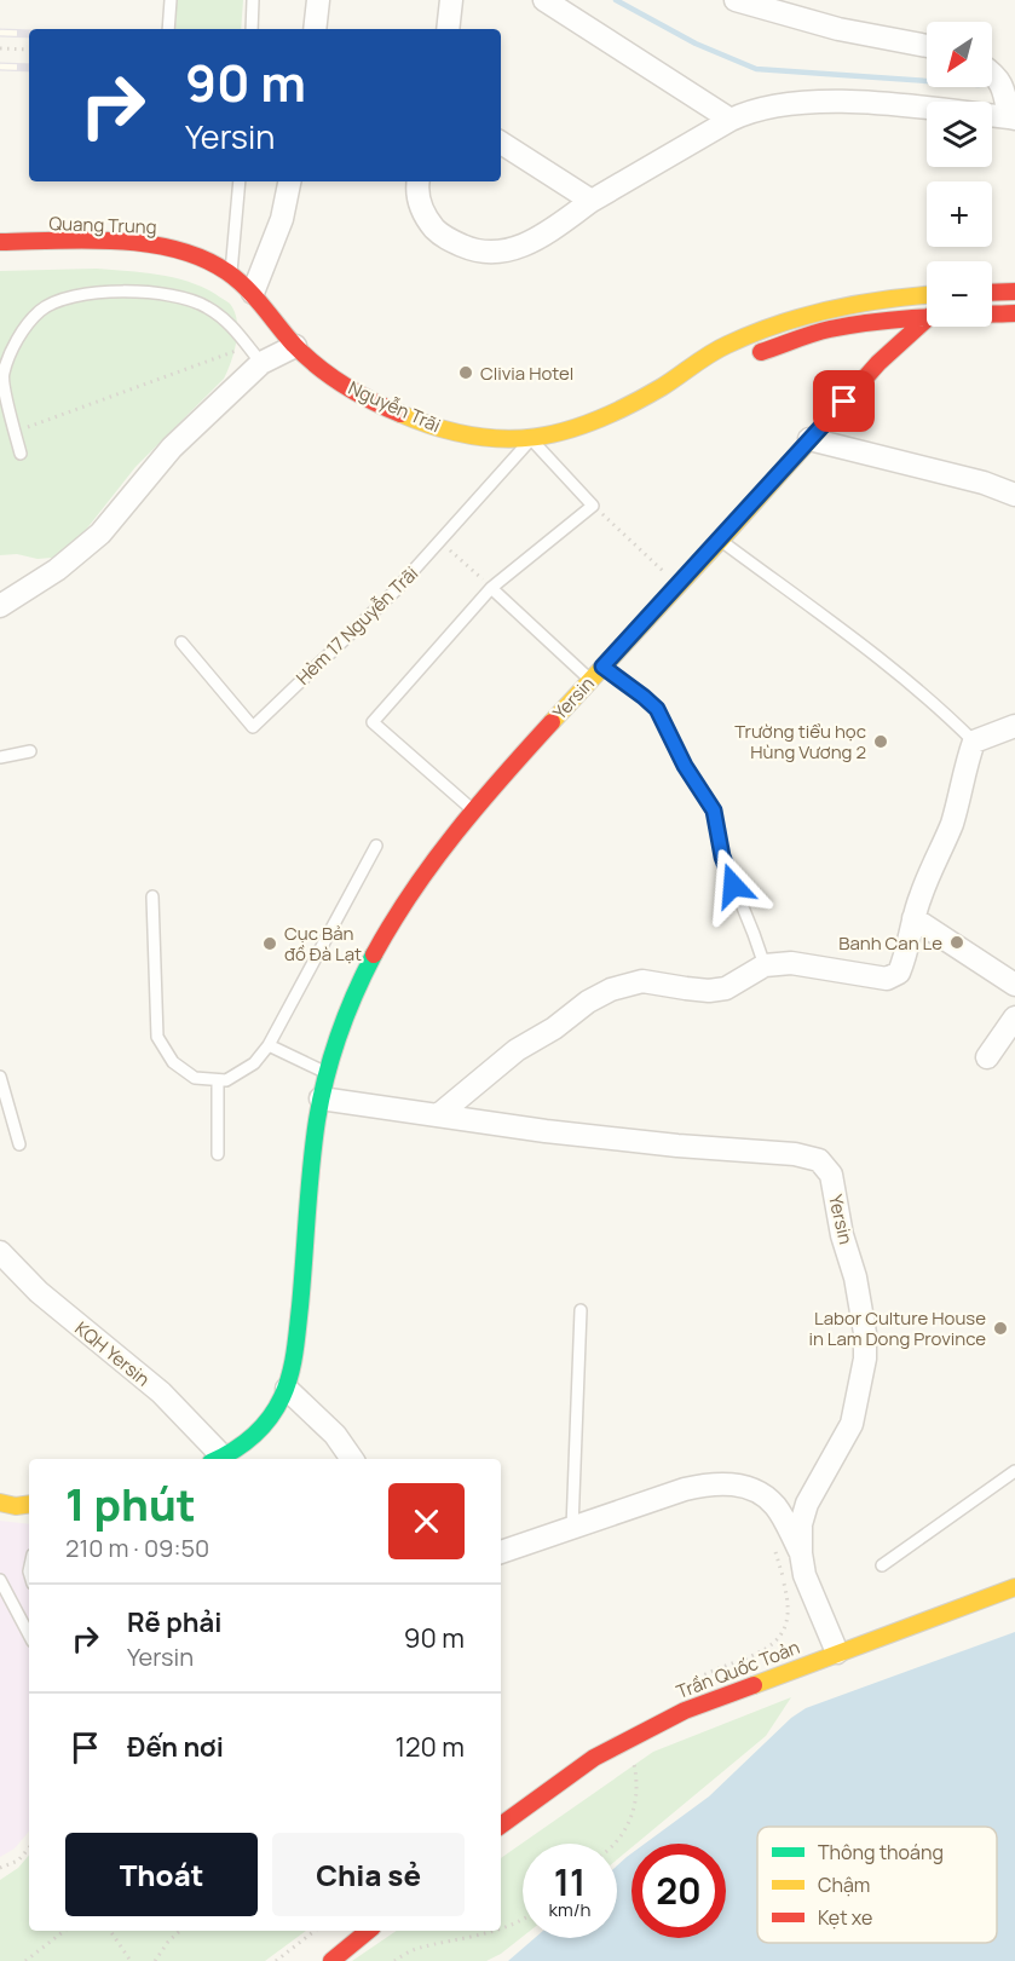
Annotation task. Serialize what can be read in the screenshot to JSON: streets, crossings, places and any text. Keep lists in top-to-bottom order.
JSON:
{
  "streets": {
    "main road": [
      "Quang Trung",
      "Nguyễn Trãi",
      "Yersin",
      "Trần Quốc Toản"
    ],
    "street": ["KQH Yersin"],
    "lane": ["Hẻm 17 Nguyễn Trãi"]
  },
  "crossings": [
    ["Quang Trung", "Nguyễn Trãi"],
    ["Nguyễn Trãi", "Hẻm 17 Nguyễn Trãi"],
    ["Yersin", "Trần Quốc Toản"]
  ],
  "places": [
    "Clivia Hotel",
    "Trường tiểu học Hùng Vương 2",
    "Banh Can Le",
    "Cục Bản đồ Đà Lạt",
    "Labor Culture House in Lam Dong Province"
  ],
  "legend": ["Thông thoáng", "Chậm", "Kẹt xe"],
  "north": "bottom left",
  "page": {
    "map_buttons": ["+", "−"],
    "turn": ["90 m", "Yersin"],
    "heading": ["1 phút", "210 m · 09:50"],
    "list": [
      {
        "name": "Rẽ phải",
        "note": "Yersin",
        "value": "90 m"
      },
      {
        "name": "Đến nơi",
        "value": "120 m"
      }
    ],
    "buttons": ["Thoát", "Chia sẻ"],
    "speed": "11 km/h",
    "limit": "20"
  }
}
